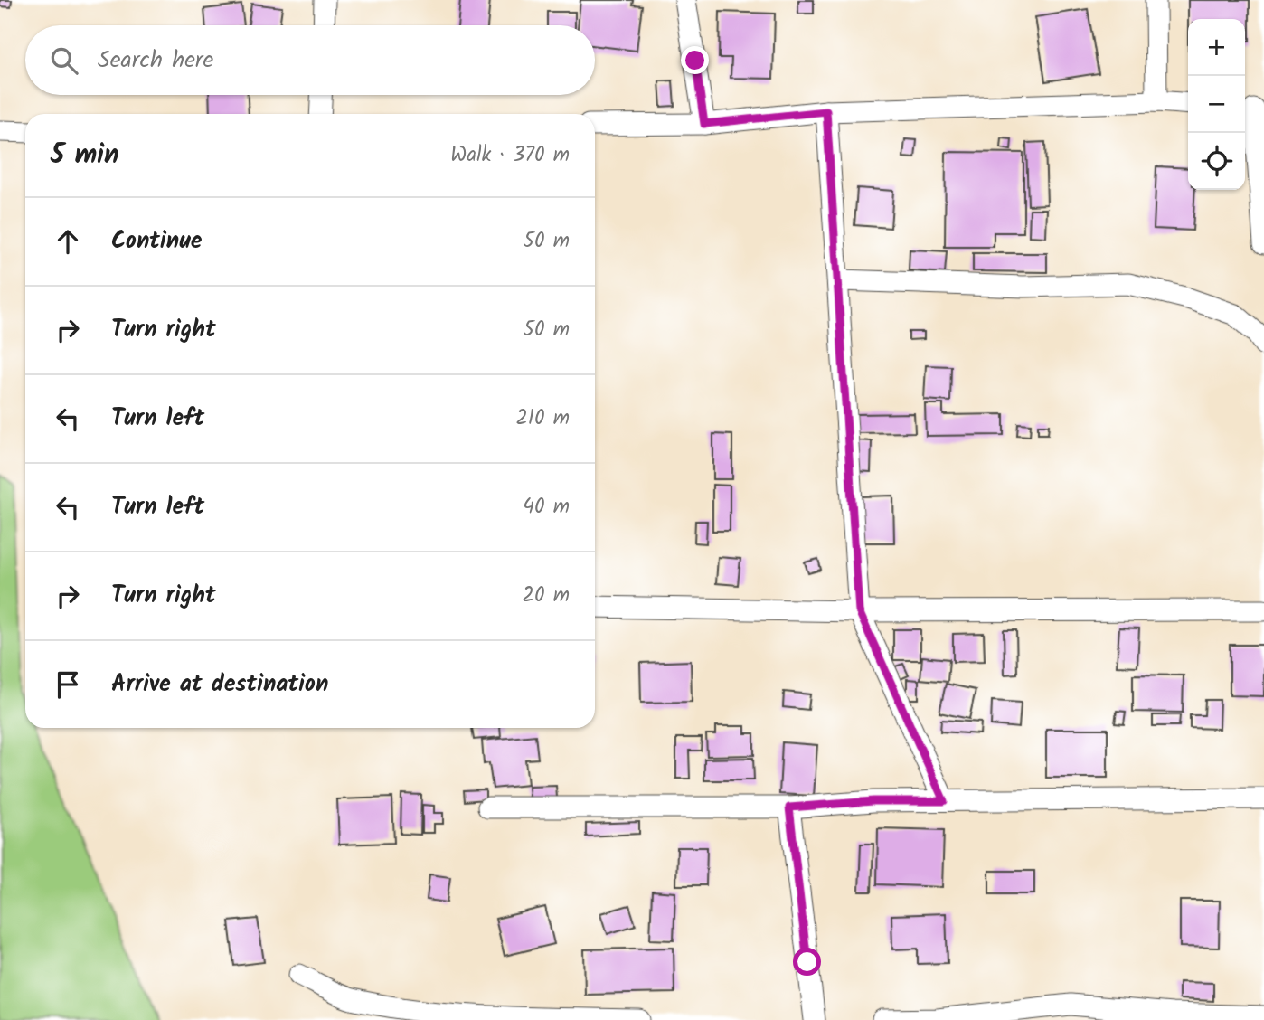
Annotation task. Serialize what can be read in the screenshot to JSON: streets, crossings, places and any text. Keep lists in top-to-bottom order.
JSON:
{
  "page": {
    "map_buttons": ["+", "−"],
    "search": "Search here",
    "heading": ["5 min", "Walk · 370 m"],
    "list": [
      ["Continue", "50 m"],
      ["Turn right", "50 m"],
      ["Turn left", "210 m"],
      ["Turn left", "40 m"],
      ["Turn right", "20 m"],
      "Arrive at destination"
    ]
  }
}
